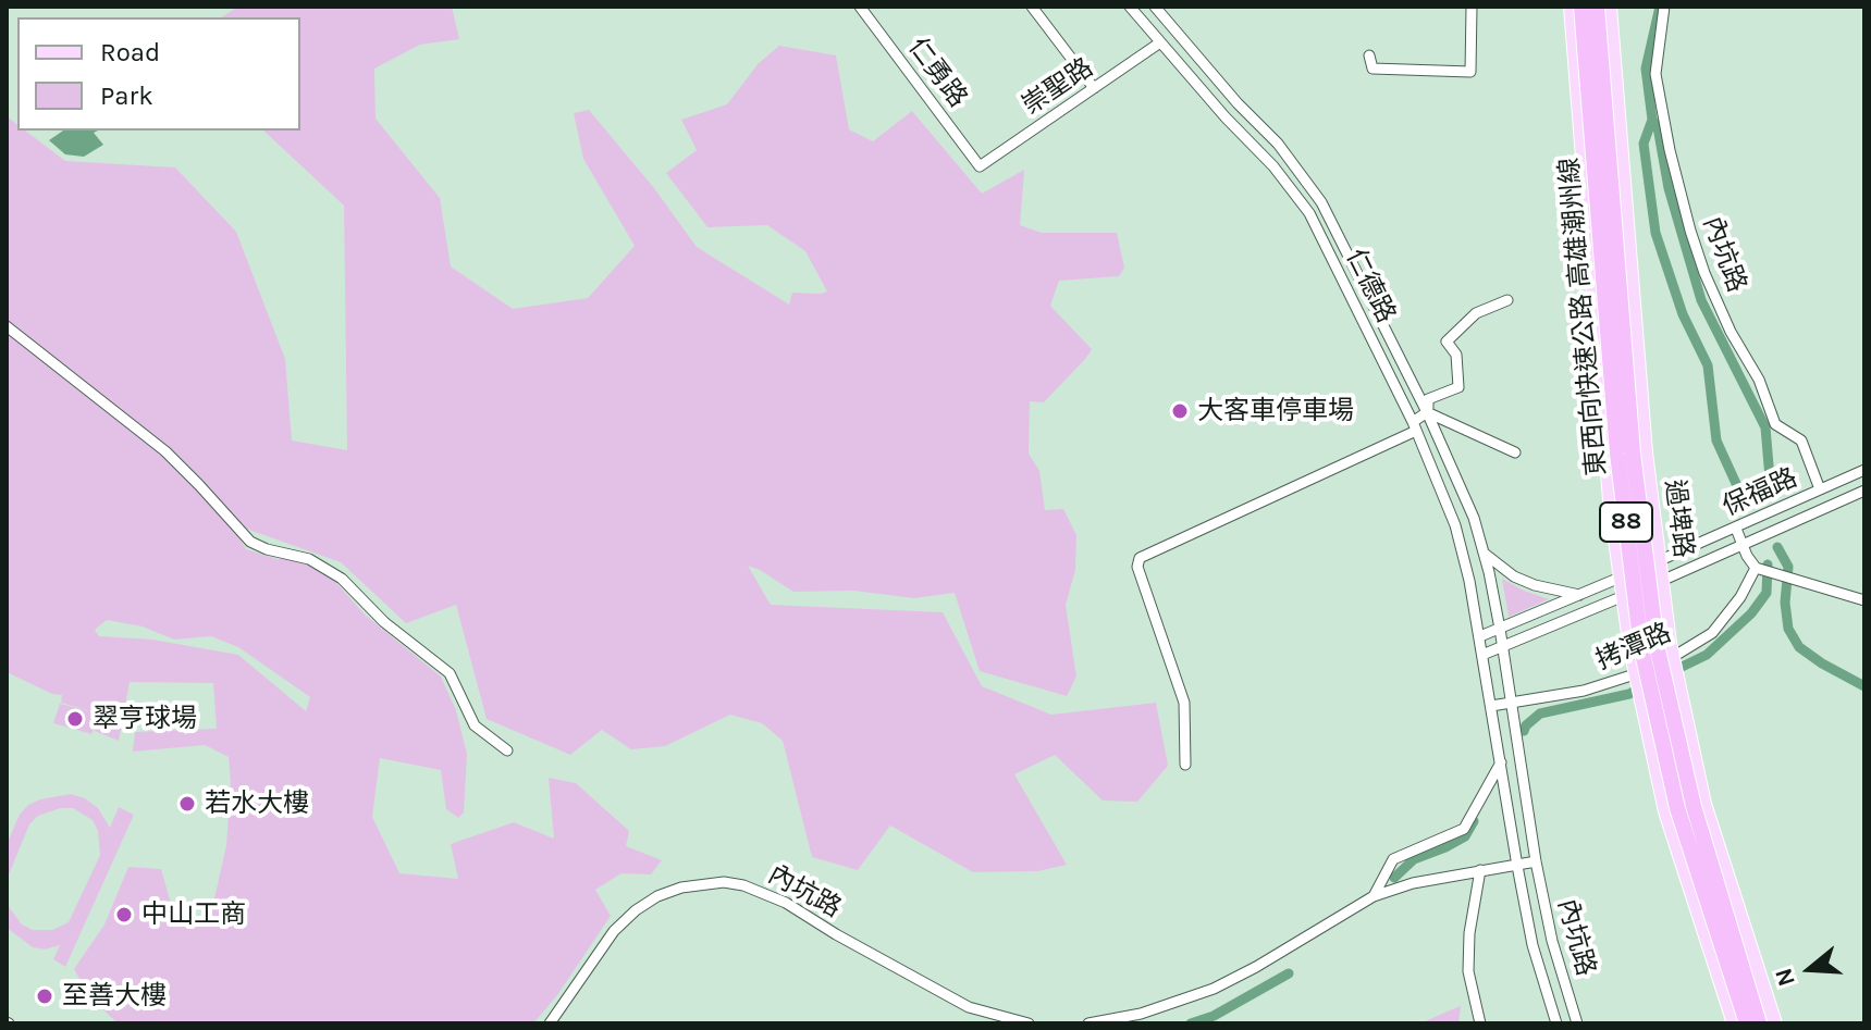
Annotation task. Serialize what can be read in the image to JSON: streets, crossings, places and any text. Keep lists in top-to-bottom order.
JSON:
{
  "streets": {
    "highway": ["東西向快速公路 高雄潮州線", "88"],
    "main road": ["過埤路"],
    "street": [
      "仁勇路",
      "崇聖路",
      "內坑路",
      "仁德路",
      "保福路",
      "拷潭路"
    ]
  },
  "crossings": [
    ["仁勇路", "崇聖路"],
    ["崇聖路", "仁德路"],
    ["內坑路", "仁德路"],
    ["內坑路", "保福路"],
    ["內坑路", "拷潭路"],
    ["仁德路", "保福路"],
    ["保福路", "過埤路"],
    ["過埤路", "拷潭路"]
  ],
  "places": [
    "大客車停車場",
    "翠亨球場",
    "若水大樓",
    "中山工商",
    "至善大樓"
  ],
  "legend": ["Road", "Park"],
  "north": "left"
}
